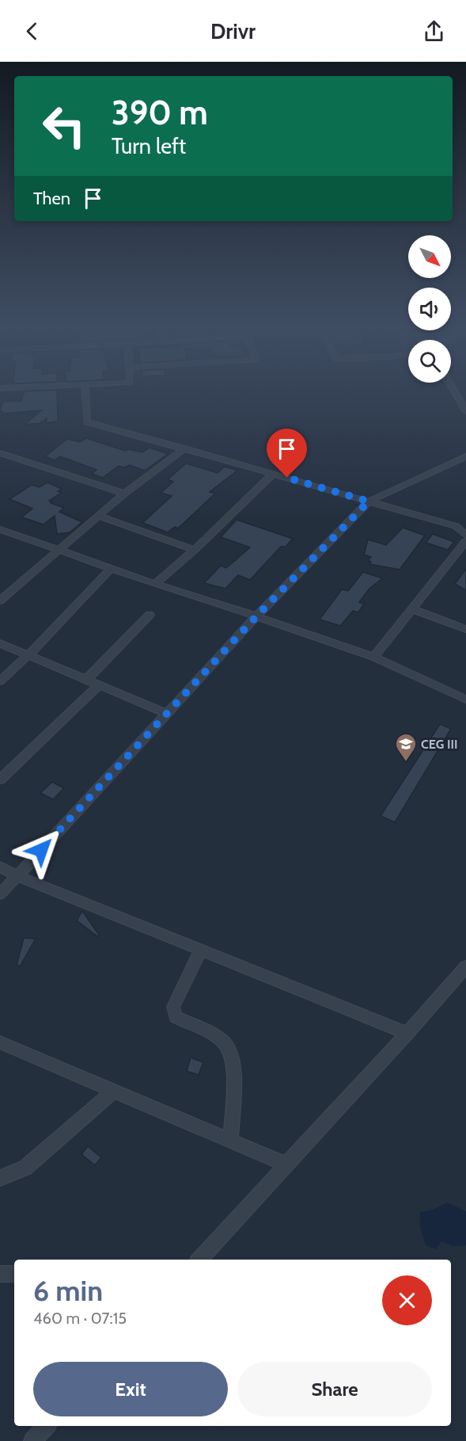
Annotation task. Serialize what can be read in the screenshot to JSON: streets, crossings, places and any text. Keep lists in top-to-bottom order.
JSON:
{
  "places": {
    "school or university": ["CEG III"]
  },
  "north": "bottom right",
  "page": {
    "header": "Drivr",
    "turn": ["390 m", "Turn left"],
    "then": "Then",
    "heading": ["6 min", "460 m · 07:15"],
    "buttons": ["Exit", "Share"]
  }
}
